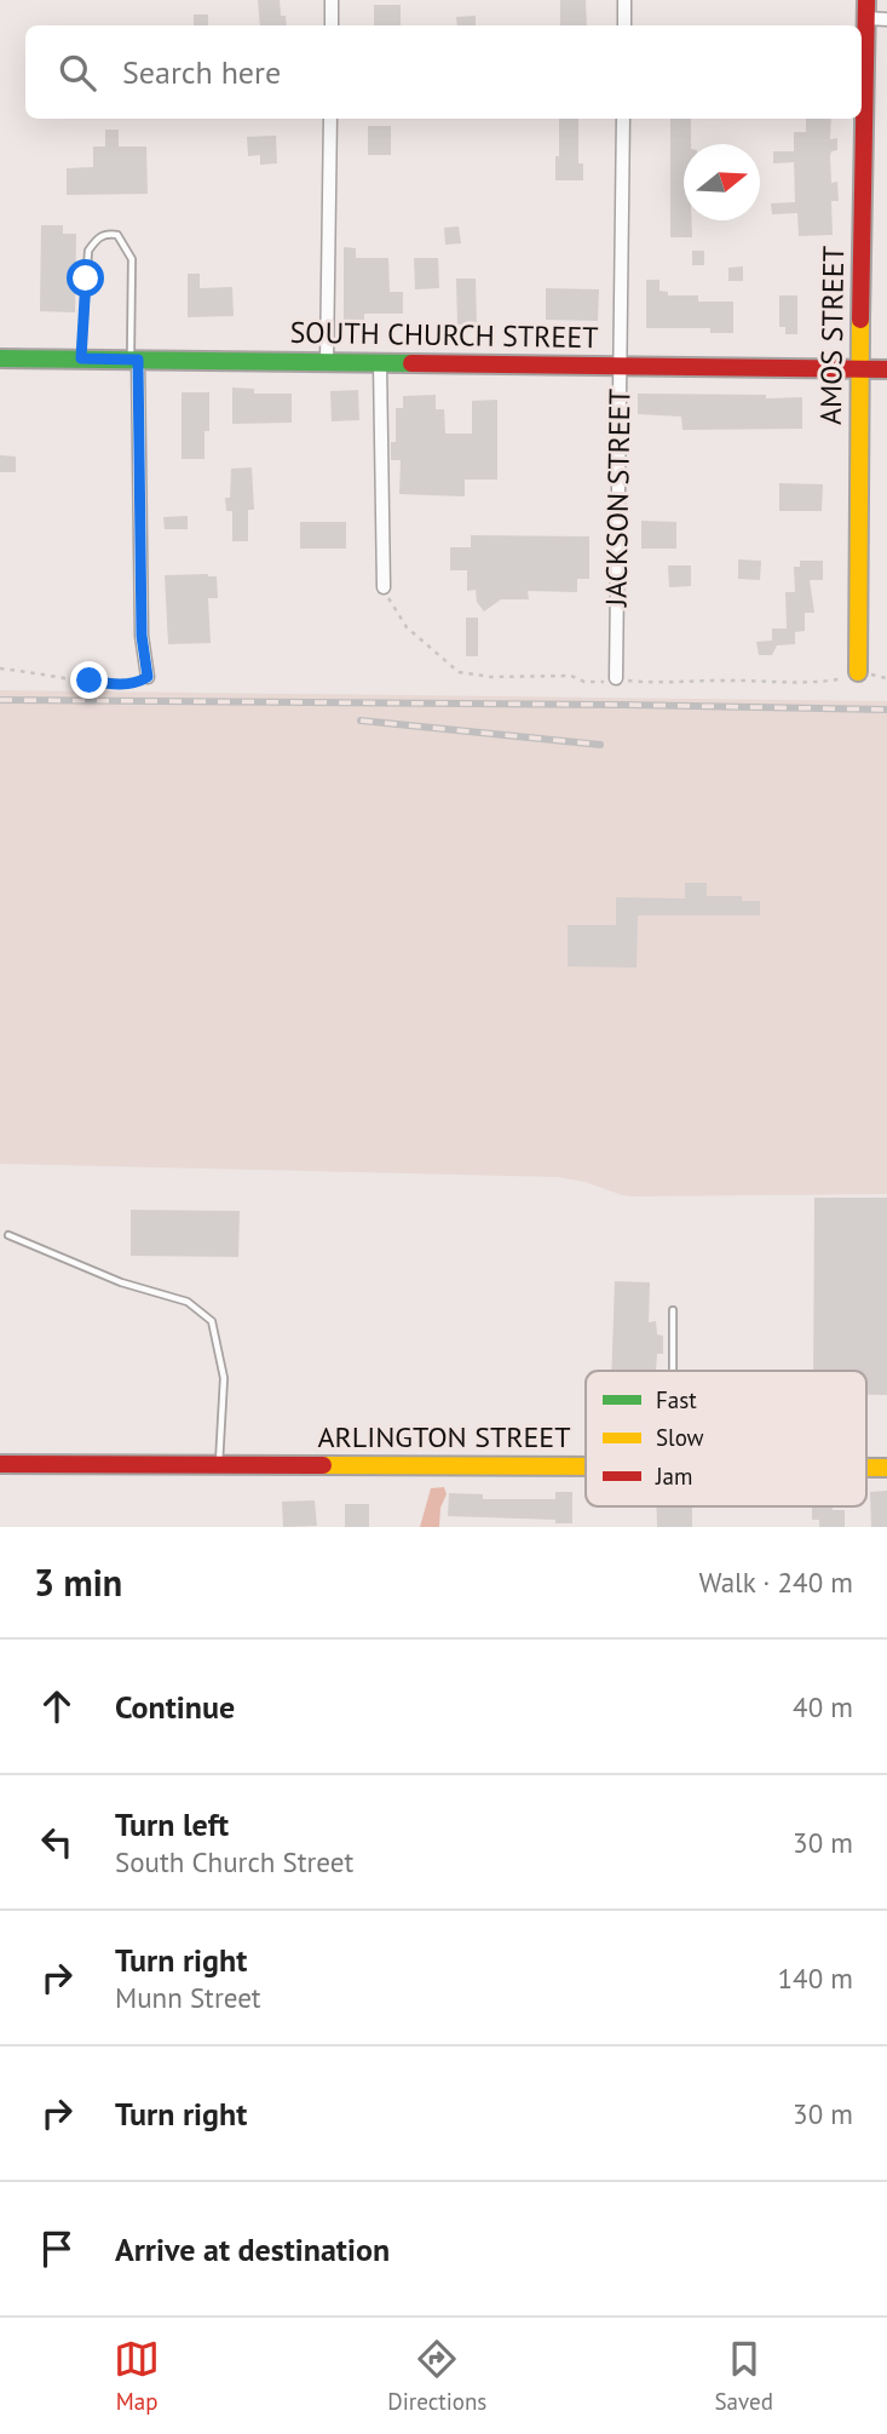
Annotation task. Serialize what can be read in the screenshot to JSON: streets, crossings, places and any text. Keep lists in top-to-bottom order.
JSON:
{
  "streets": {
    "street": [
      "SOUTH CHURCH STREET",
      "AMOS STREET",
      "JACKSON STREET",
      "ARLINGTON STREET"
    ]
  },
  "crossings": [
    ["SOUTH CHURCH STREET", "AMOS STREET"],
    ["SOUTH CHURCH STREET", "JACKSON STREET"]
  ],
  "legend": ["Fast", "Slow", "Jam"],
  "north": "right",
  "page": {
    "search": "Search here",
    "heading": ["3 min", "Walk · 240 m"],
    "list": [
      ["Continue", "40 m"],
      ["Turn left", "South Church Street", "30 m"],
      ["Turn right", "Munn Street", "140 m"],
      ["Turn right", "30 m"],
      "Arrive at destination"
    ],
    "nav": ["Map", "Directions", "Saved"]
  }
}
